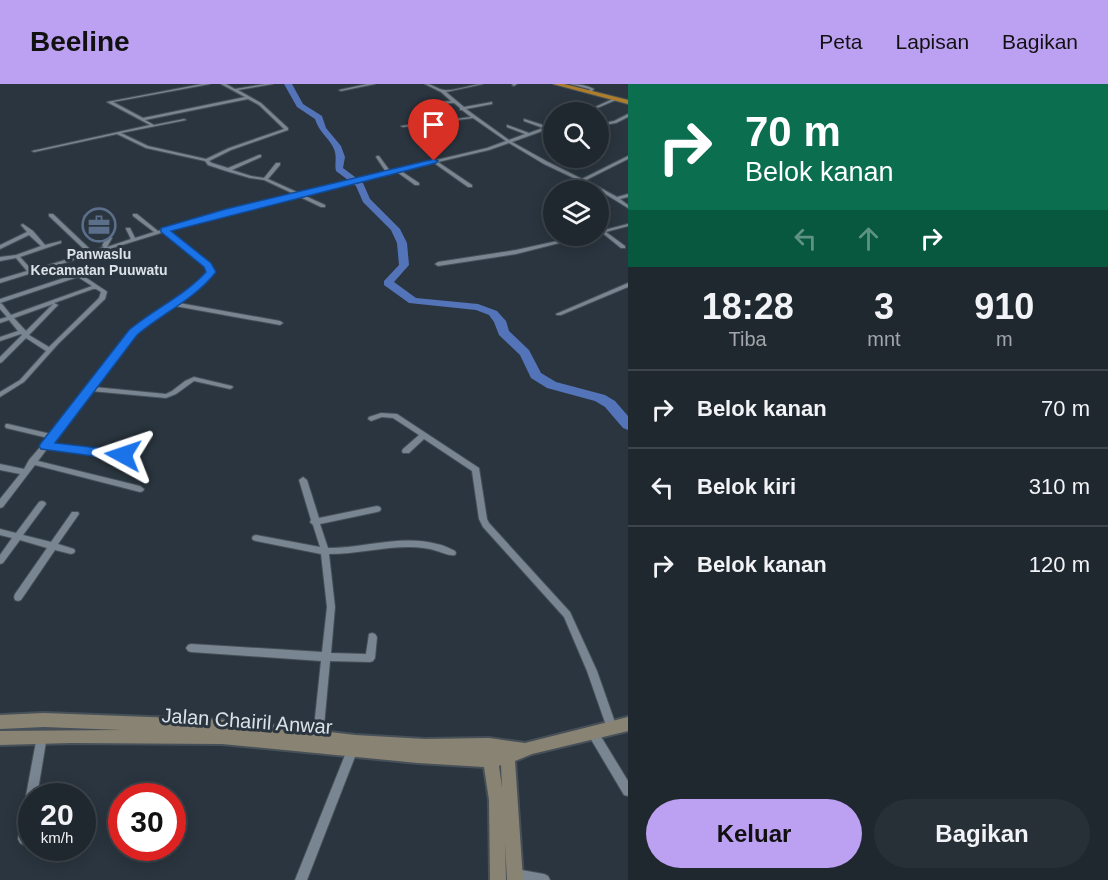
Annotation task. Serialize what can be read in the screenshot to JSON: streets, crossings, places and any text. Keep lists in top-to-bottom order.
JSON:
{
  "streets": {
    "main road": ["Jalan Chairil Anwar"]
  },
  "places": {
    "office": ["Panwaslu Kecamatan Puuwatu"]
  },
  "page": {
    "header": "Beeline",
    "nav": ["Peta", "Lapisan", "Bagikan"],
    "turn": ["70 m", "Belok kanan"],
    "eta": [
      "18:28",
      "Tiba",
      "3",
      "mnt",
      "910",
      "m"
    ],
    "list": [
      {
        "name": "Belok kanan",
        "value": "70 m"
      },
      {
        "name": "Belok kiri",
        "value": "310 m"
      },
      {
        "name": "Belok kanan",
        "value": "120 m"
      }
    ],
    "speed": "20 km/h",
    "limit": "30",
    "buttons": ["Keluar", "Bagikan"]
  }
}
